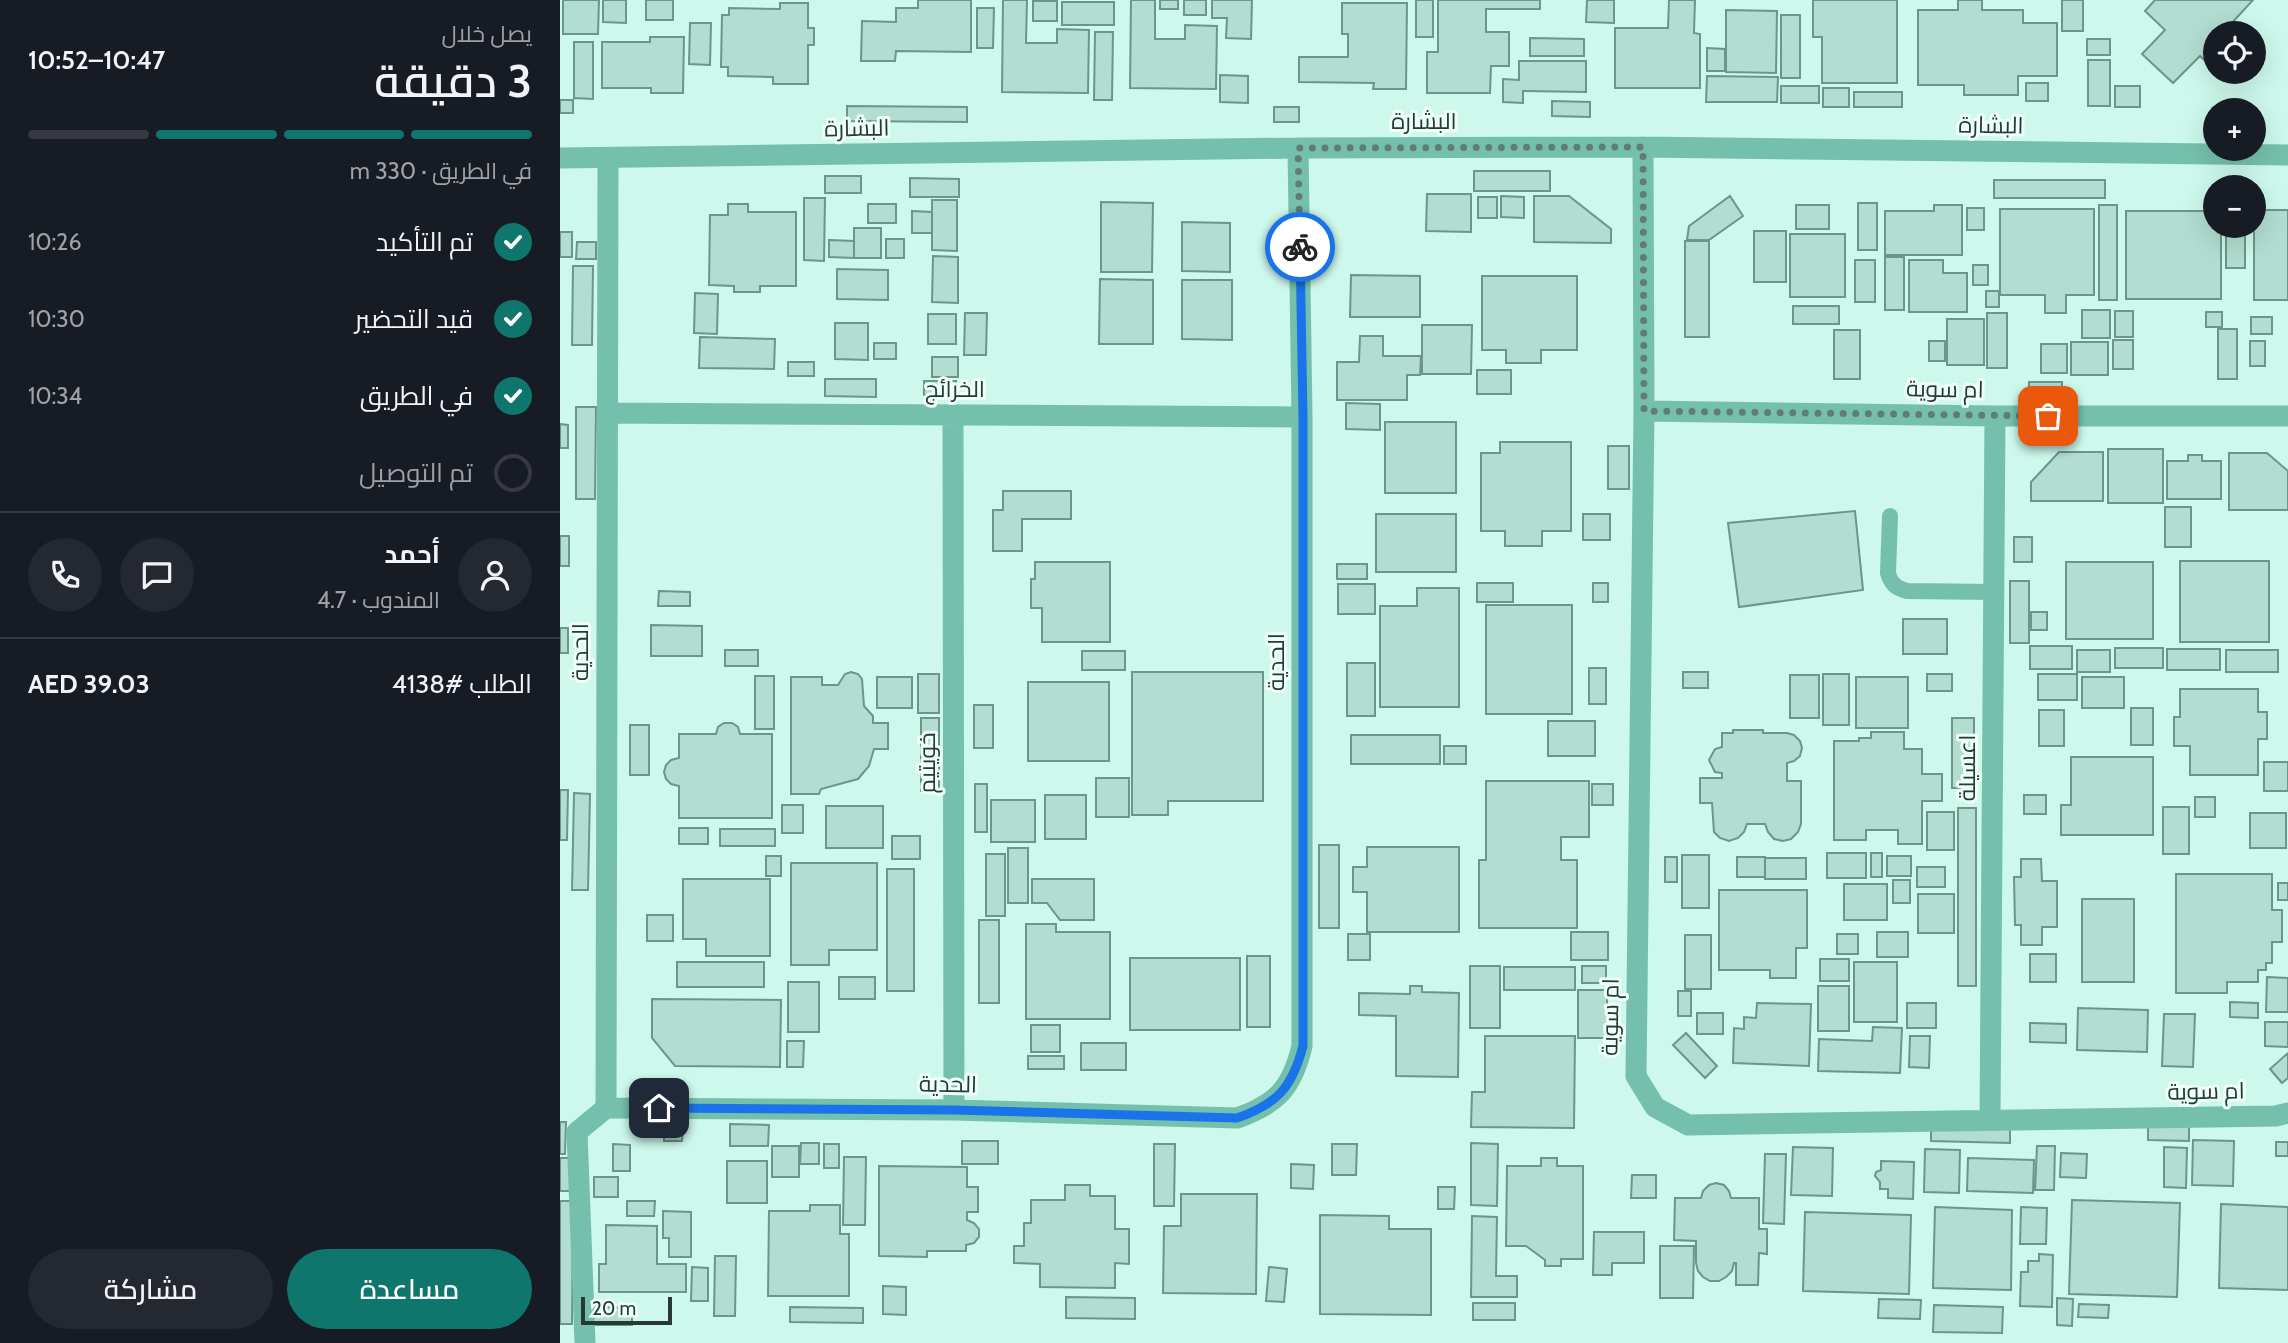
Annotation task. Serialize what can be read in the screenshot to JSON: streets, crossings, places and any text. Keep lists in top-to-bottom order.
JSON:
{
  "streets": {
    "street": [
      "البشارة",
      "الخرائج",
      "ام سوية",
      "الحدية",
      "خويتيم",
      "اعسيلة"
    ]
  },
  "crossings": [
    ["البشارة", "ام سوية"],
    ["البشارة", "الحدية"],
    ["الخرائج", "الحدية"],
    ["الخرائج", "خويتيم"],
    ["ام سوية", "اعسيلة"],
    ["الحدية", "خويتيم"]
  ],
  "scale_bar": "20 m",
  "page": {
    "heading": ["3 دقيقة", "يصل خلال", "10:47–10:52"],
    "panel": [
      "أحمد",
      "المندوب · 4.7",
      "الطلب #4138",
      "AED 39.03"
    ],
    "map_buttons": ["+", "−"],
    "bar": "في الطريق · 330 m",
    "list": [
      ["تم التأكيد", "10:26"],
      ["قيد التحضير", "10:30"],
      ["في الطريق", "10:34"],
      "تم التوصيل"
    ],
    "buttons": ["مساعدة", "مشاركة"],
    "scale": "20 m"
  }
}
